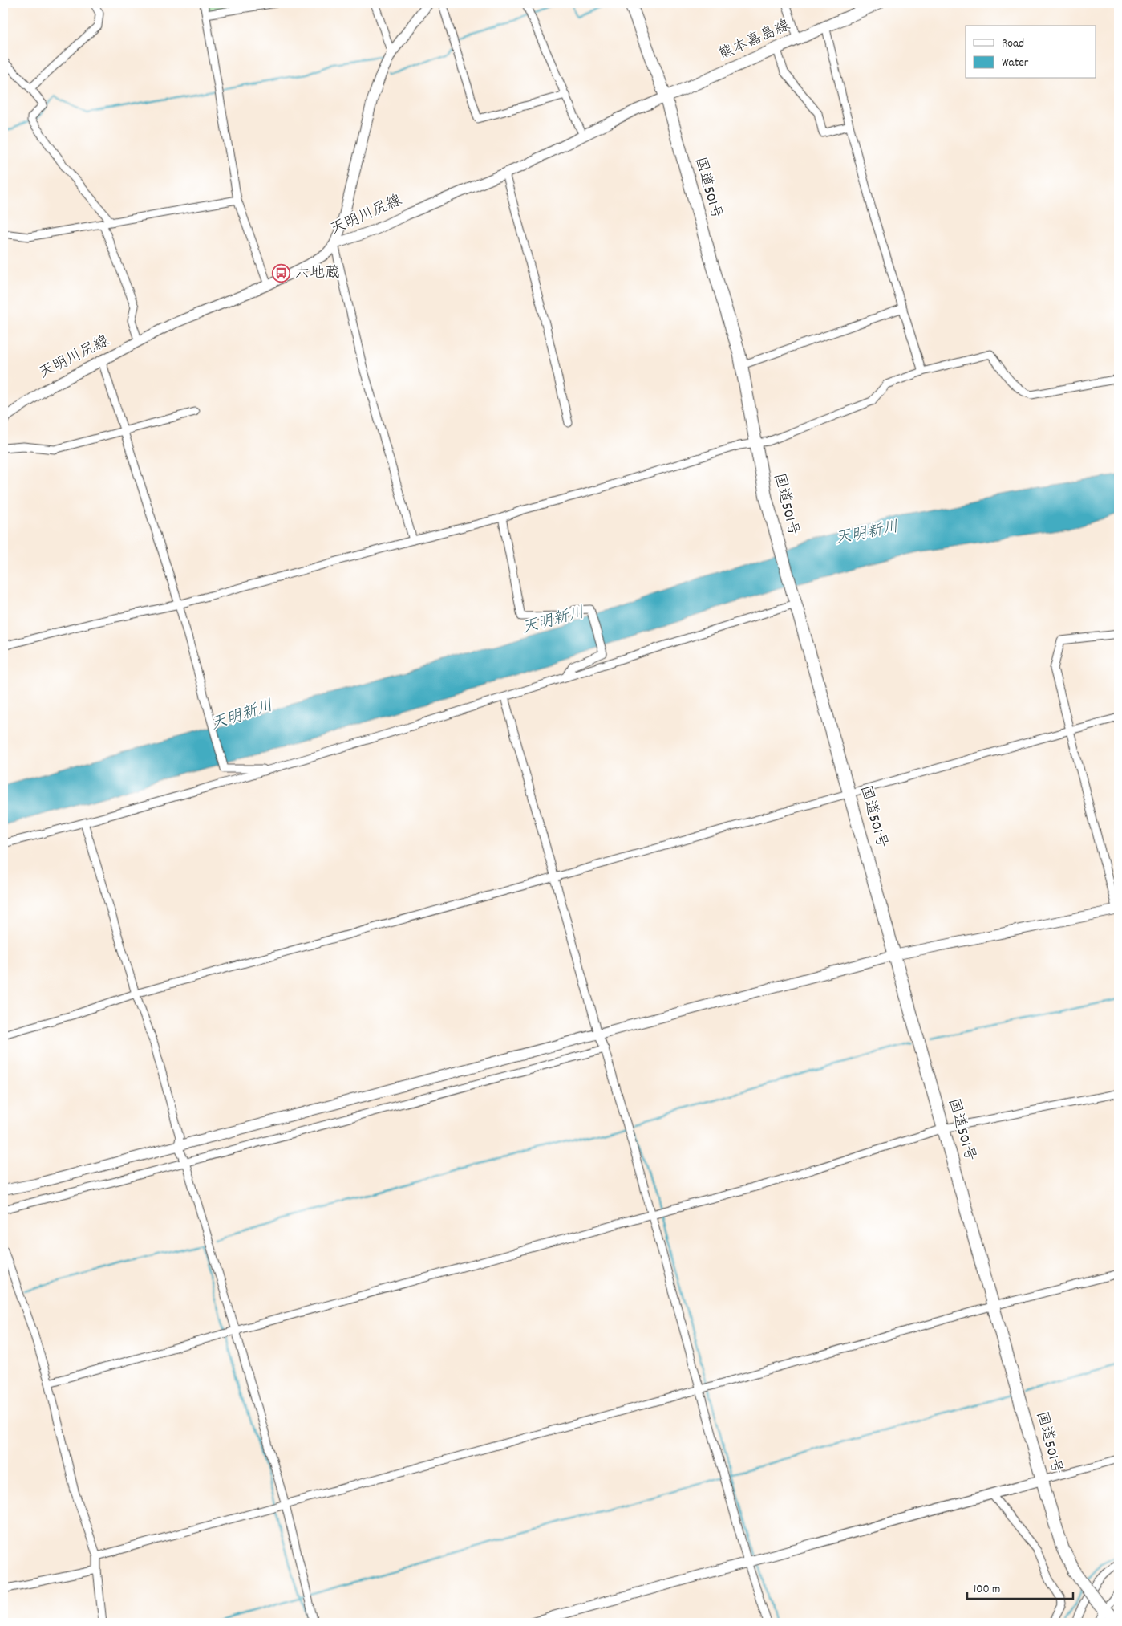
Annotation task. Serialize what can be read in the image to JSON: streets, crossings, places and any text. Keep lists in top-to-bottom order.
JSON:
{
  "streets": {
    "highway": ["国道501号"],
    "main road": ["熊本嘉島線"],
    "street": ["天明川尻線"]
  },
  "crossings": [
    ["熊本嘉島線", "国道501号"],
    ["熊本嘉島線", "天明川尻線"],
    ["国道501号", "天明川尻線"]
  ],
  "water": ["天明新川"],
  "places": {
    "bus stop": ["六地蔵"]
  },
  "legend": ["Road", "Water"],
  "scale_bar": "100 m"
}
